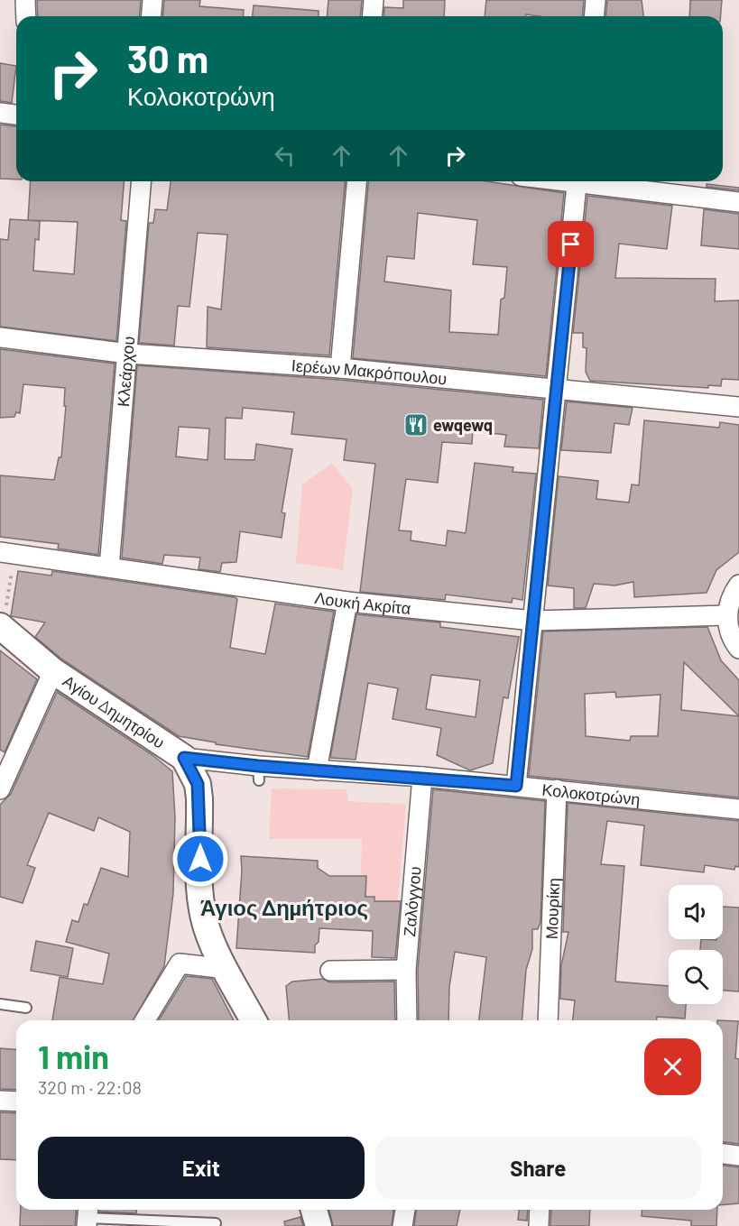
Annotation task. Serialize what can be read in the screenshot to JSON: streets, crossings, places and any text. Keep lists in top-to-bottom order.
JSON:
{
  "streets": {
    "main road": ["Αγίου Δημητρίου"],
    "street": [
      "Κλεάρχου",
      "Ιερέων Μακρόπουλου",
      "Λουκή Ακρίτα",
      "Κολοκοτρώνη",
      "Ζαλόγγου",
      "Μουρίκη"
    ]
  },
  "crossings": [
    ["Κλεάρχου", "Ιερέων Μακρόπουλου"],
    ["Κλεάρχου", "Λουκή Ακρίτα"],
    ["Αγίου Δημητρίου", "Κολοκοτρώνη"],
    ["Κολοκοτρώνη", "Ζαλόγγου"],
    ["Κολοκοτρώνη", "Μουρίκη"]
  ],
  "districts": ["Άγιος Δημήτριος"],
  "places": {
    "restaurant": ["ewqewq"]
  },
  "page": {
    "turn": ["30 m", "Κολοκοτρώνη"],
    "heading": ["1 min", "320 m · 22:08"],
    "buttons": ["Exit", "Share"]
  }
}
